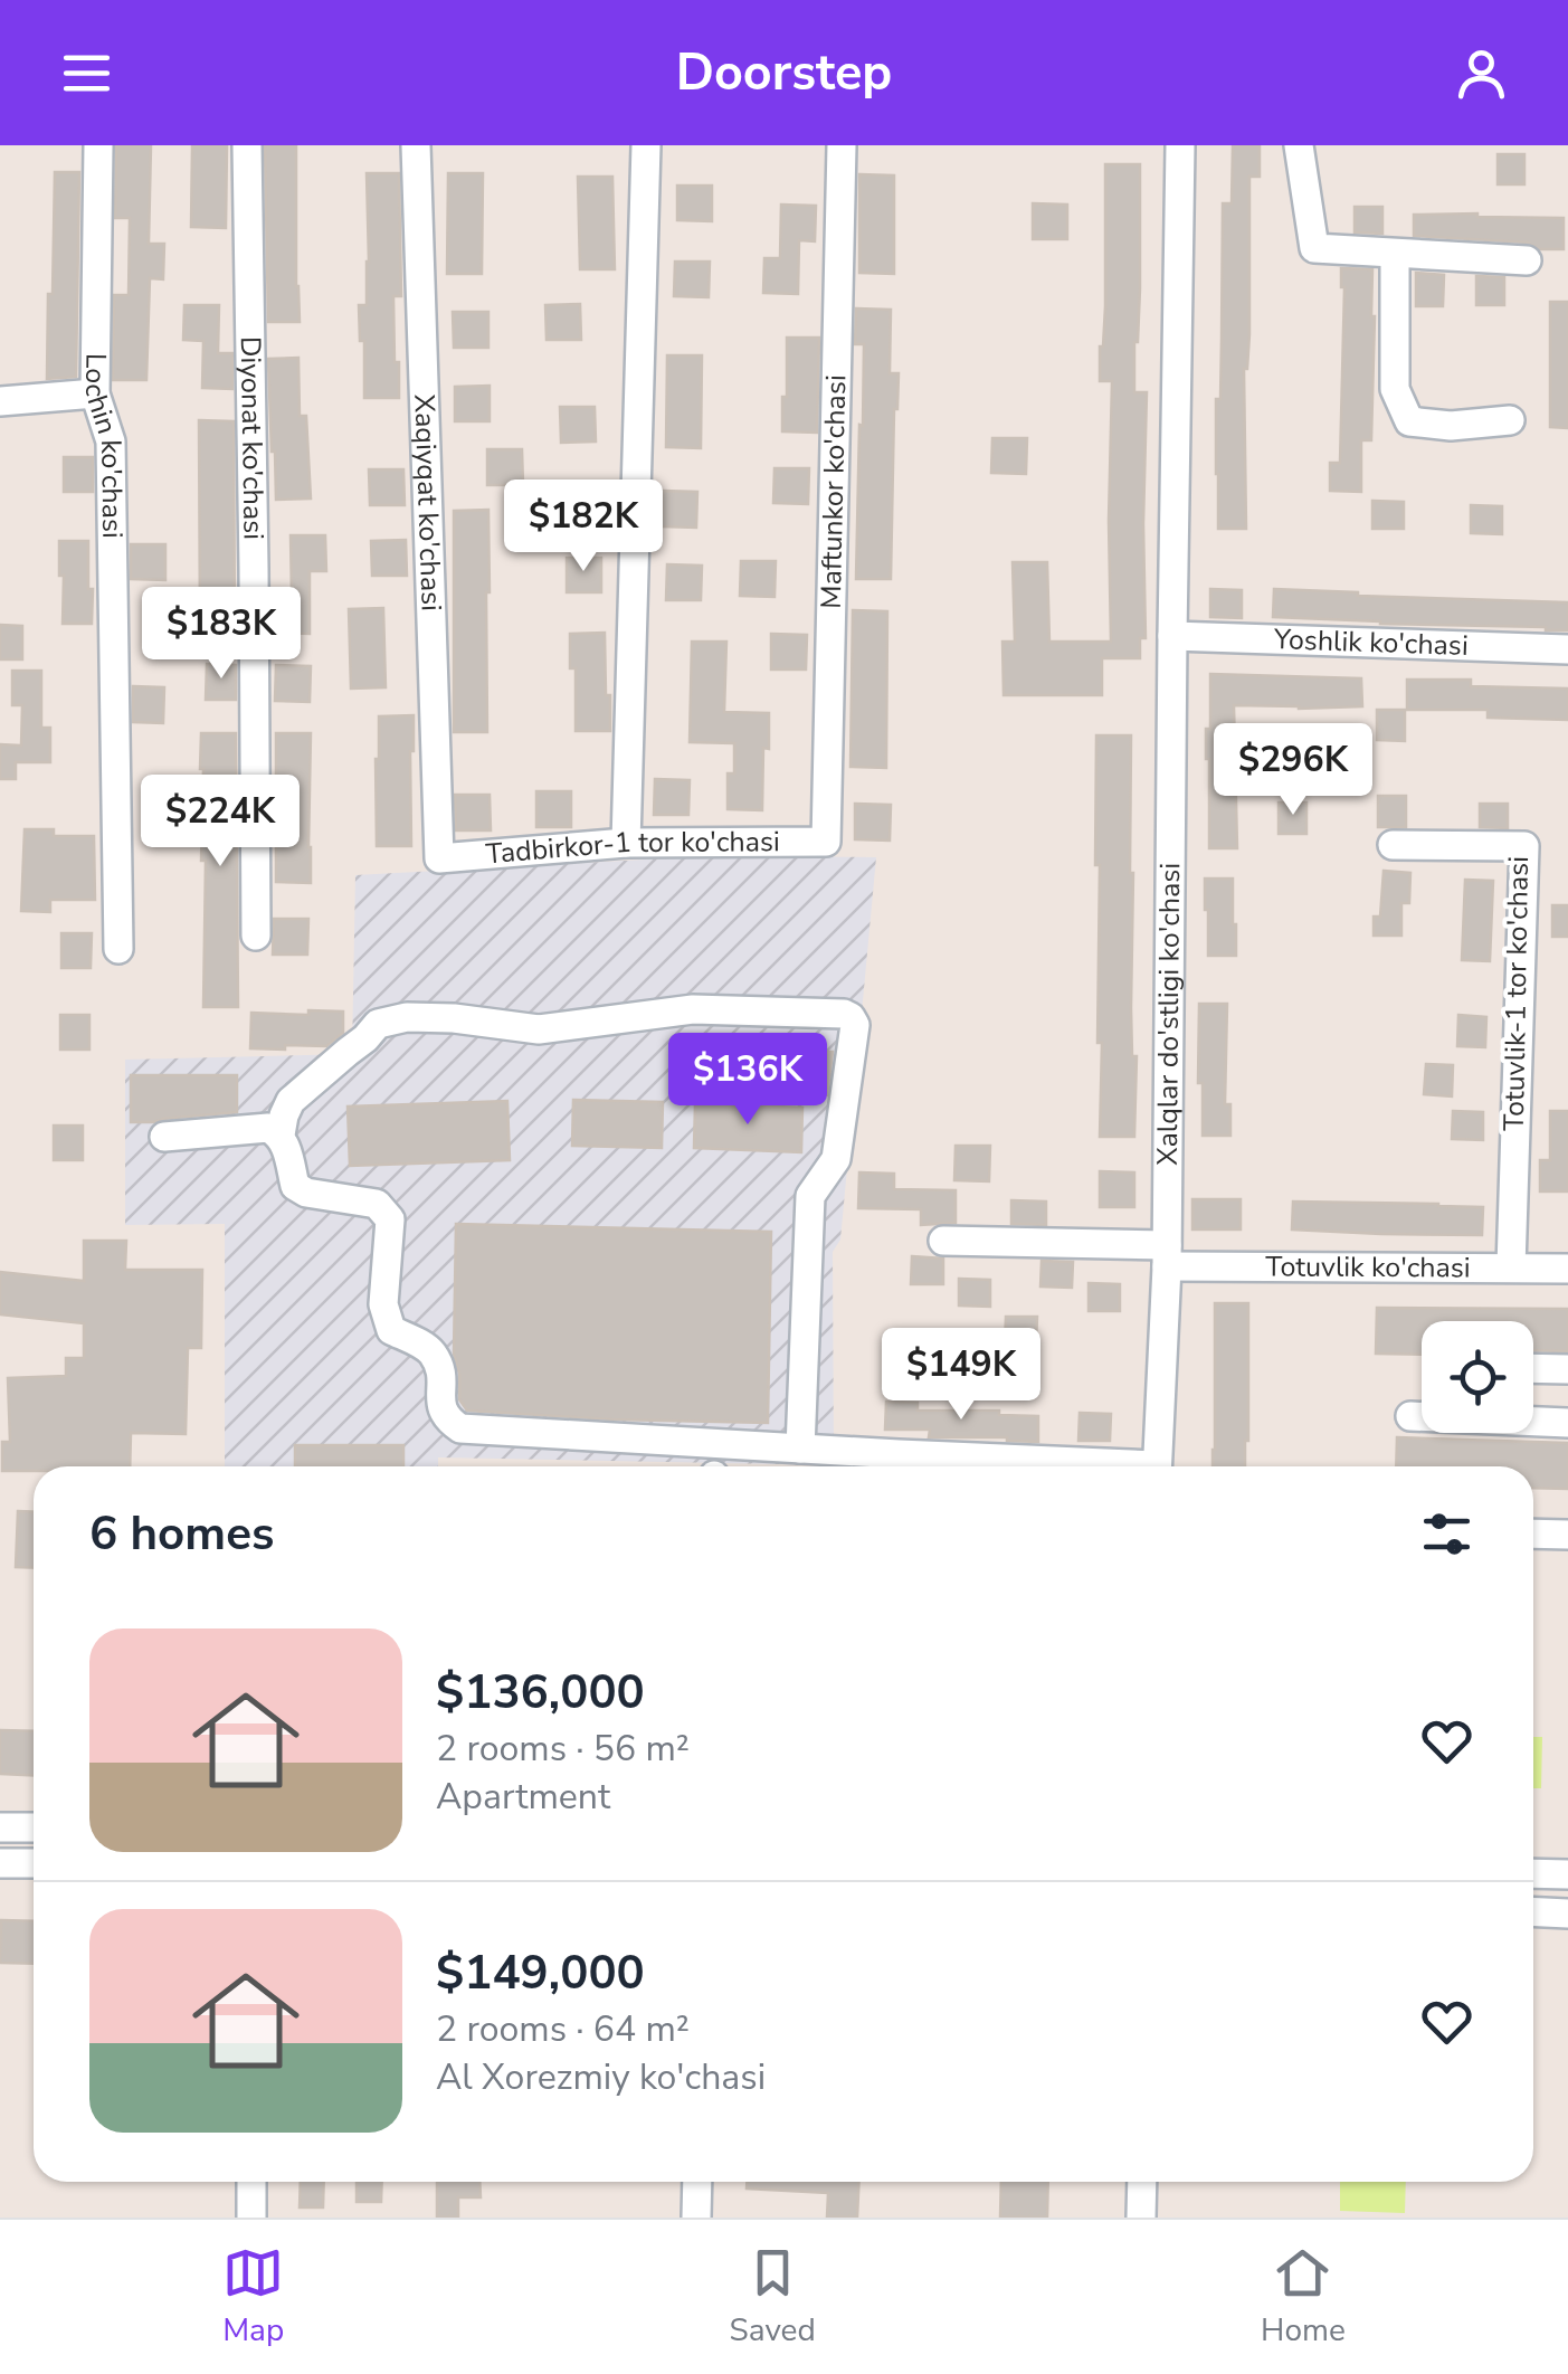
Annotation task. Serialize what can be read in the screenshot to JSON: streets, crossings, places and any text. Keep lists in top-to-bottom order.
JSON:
{
  "streets": {
    "street": [
      "Diyonat ko'chasi",
      "Lochin ko'chasi",
      "Maftunkor ko'chasi",
      "Xaqiyqat ko'chasi",
      "Yoshlik ko'chasi",
      "Tadbirkor-1 tor ko'chasi",
      "Totuvlik-1 tor ko'chasi",
      "Xalqlar do'stligi ko'chasi",
      "Totuvlik ko'chasi"
    ]
  },
  "crossings": [
    ["Maftunkor ko'chasi", "Tadbirkor-1 tor ko'chasi"],
    ["Xaqiyqat ko'chasi", "Tadbirkor-1 tor ko'chasi"],
    ["Yoshlik ko'chasi", "Xalqlar do'stligi ko'chasi"],
    ["Totuvlik-1 tor ko'chasi", "Totuvlik ko'chasi"],
    ["Xalqlar do'stligi ko'chasi", "Totuvlik ko'chasi"]
  ],
  "page": {
    "header": "Doorstep",
    "price": [
      "$182K",
      "$183K",
      "$296K",
      "$224K",
      "$136K",
      "$149K"
    ],
    "heading": "6 homes",
    "list": [
      {
        "name": "$136,000",
        "note": "2 rooms · 56 m² · Apartment"
      },
      {
        "name": "$149,000",
        "note": "2 rooms · 64 m² · Al Xorezmiy ko'chasi"
      }
    ],
    "tabs": ["Map", "Saved", "Home"]
  }
}
